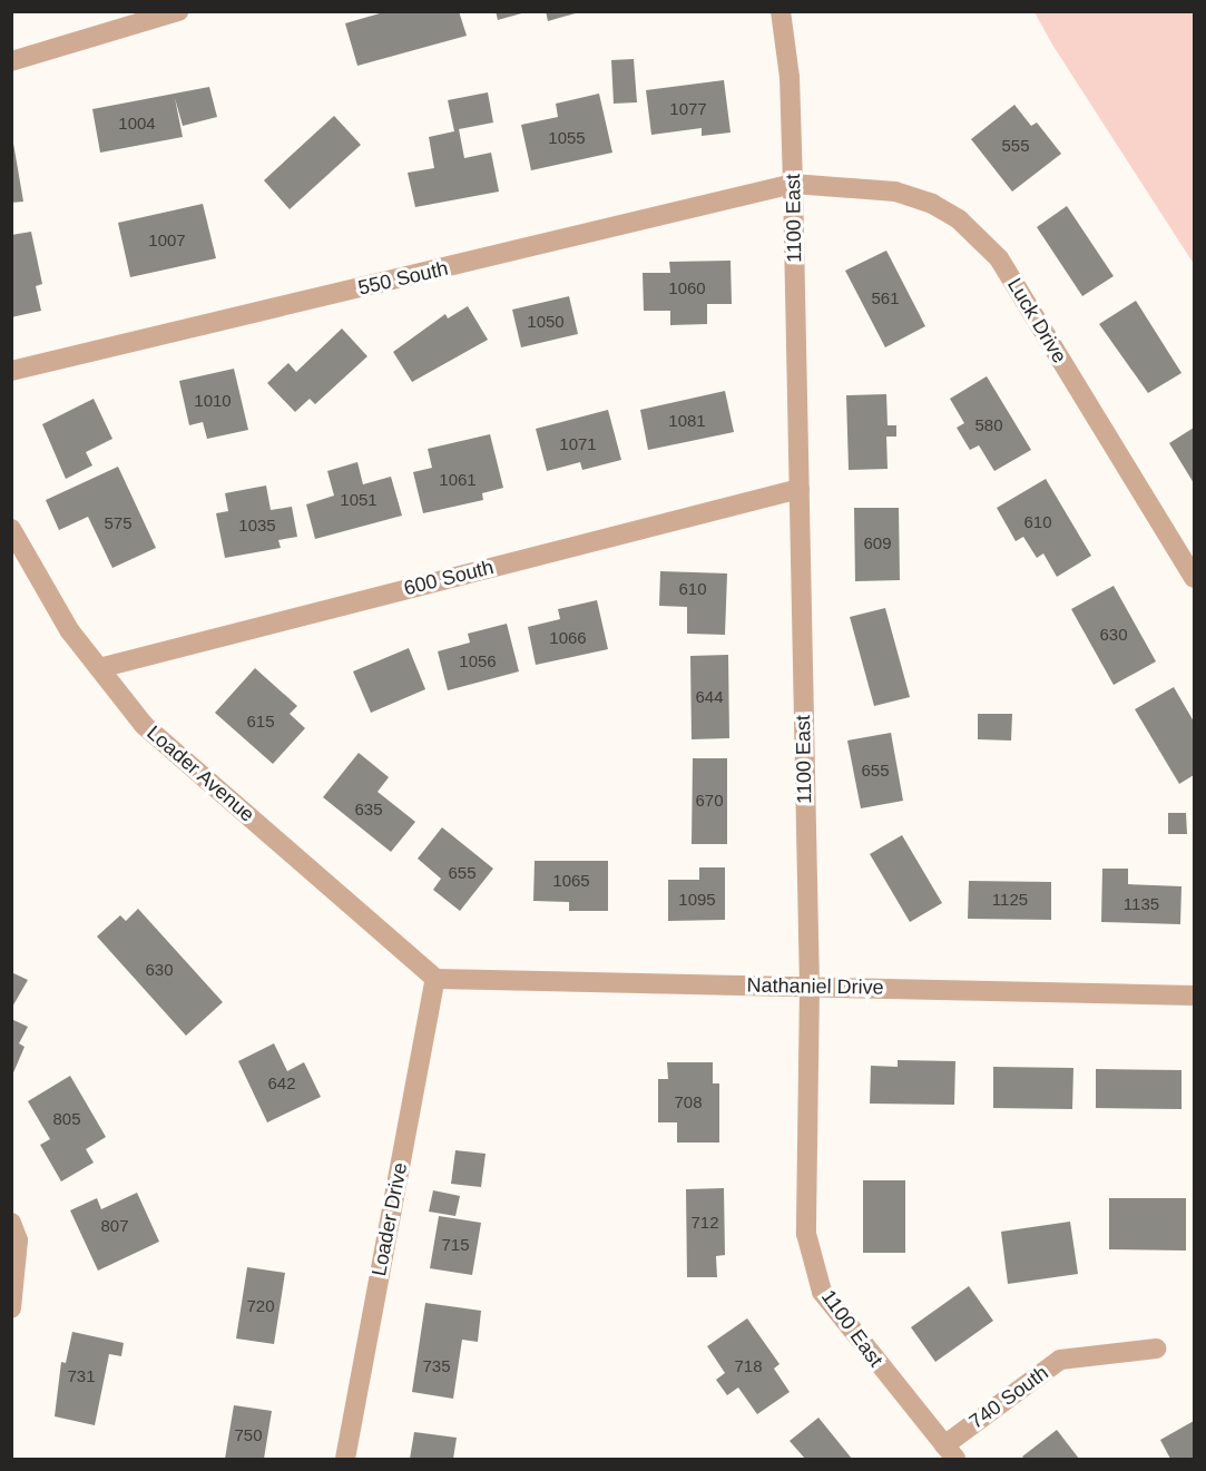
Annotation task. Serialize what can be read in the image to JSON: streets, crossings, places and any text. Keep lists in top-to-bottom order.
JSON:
{
  "streets": {
    "street": [
      "1100 East",
      "550 South",
      "Luck Drive",
      "600 South",
      "Loader Avenue",
      "Nathaniel Drive",
      "Loader Drive",
      "740 South"
    ]
  },
  "crossings": [
    ["1100 East", "550 South"],
    ["1100 East", "Luck Drive"],
    ["1100 East", "600 South"],
    ["1100 East", "Nathaniel Drive"],
    ["1100 East", "740 South"],
    ["550 South", "Luck Drive"],
    ["600 South", "Loader Avenue"],
    ["Loader Avenue", "Nathaniel Drive"],
    ["Loader Avenue", "Loader Drive"],
    ["Nathaniel Drive", "Loader Drive"]
  ],
  "house_numbers": [
    "1077",
    "1004",
    "1055",
    "555",
    "1007",
    "1060",
    "561",
    "1050",
    "1010",
    "1081",
    "580",
    "1071",
    "1061",
    "1051",
    "610",
    "575",
    "1035",
    "609",
    "610",
    "630",
    "1066",
    "1056",
    "644",
    "615",
    "655",
    "670",
    "635",
    "655",
    "1065",
    "1095",
    "1125",
    "1135",
    "630",
    "642",
    "708",
    "805",
    "712",
    "807",
    "715",
    "720",
    "735",
    "718",
    "731",
    "750"
  ]
}
